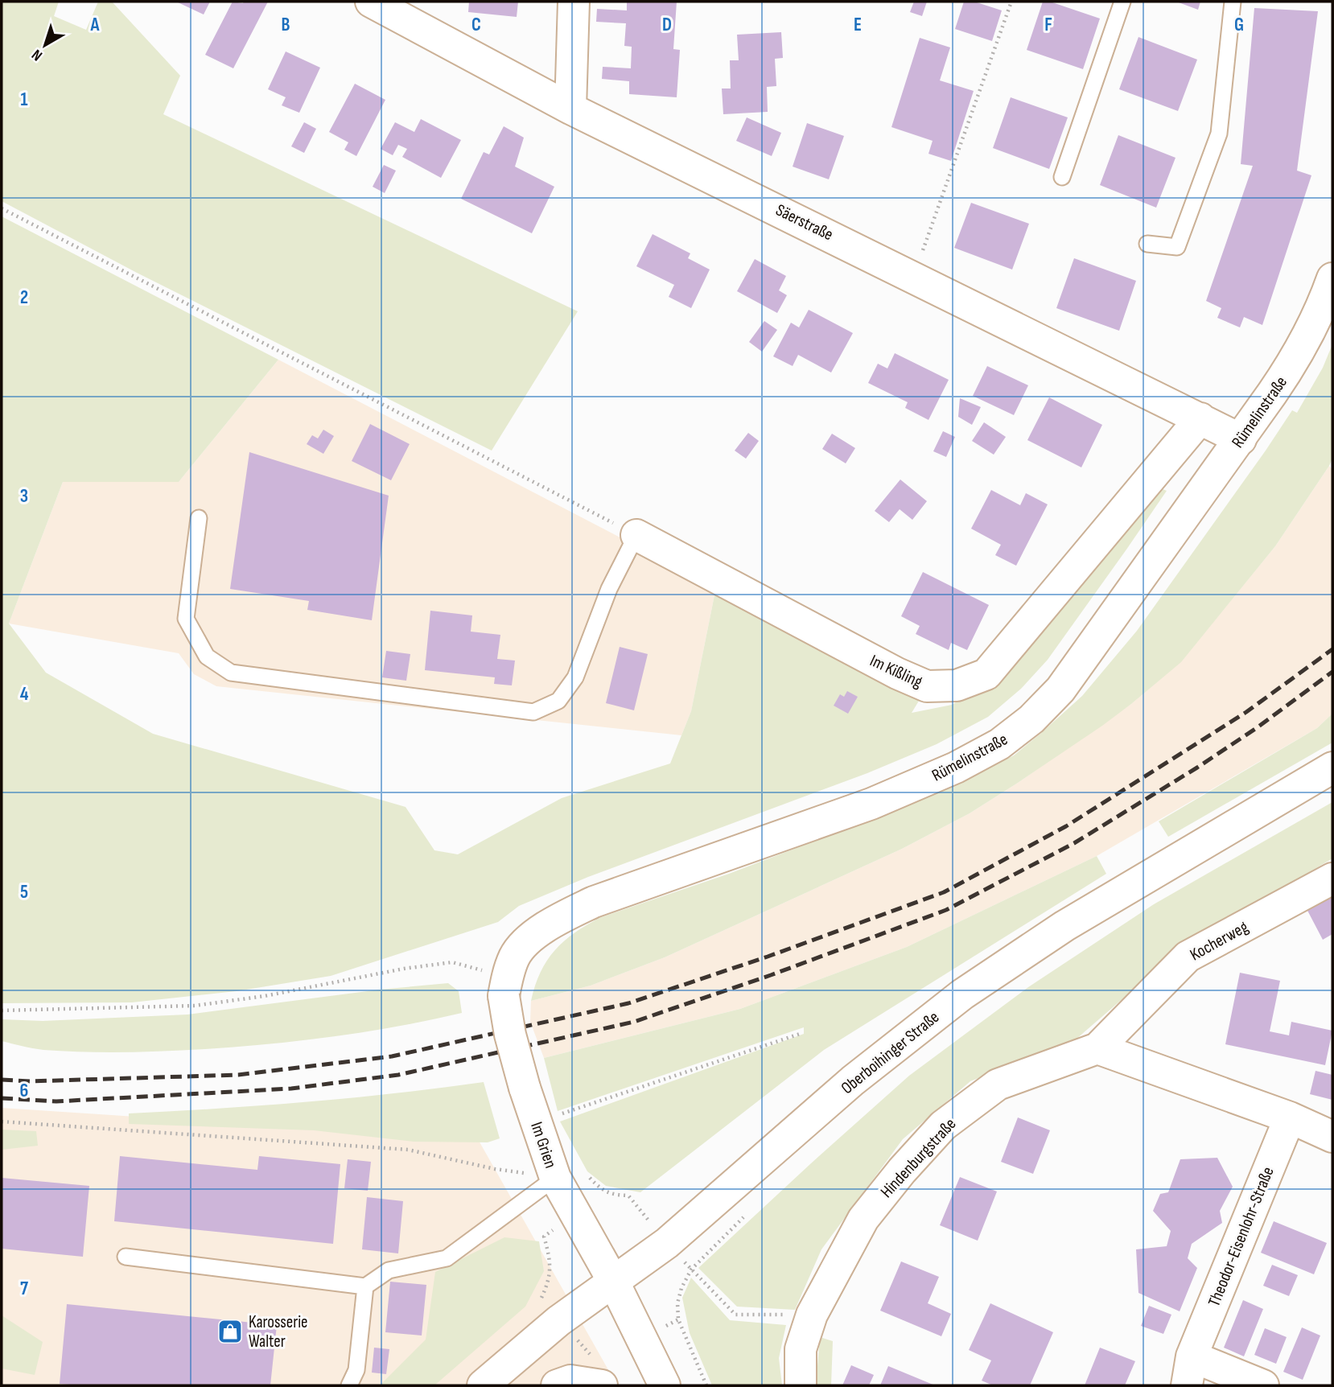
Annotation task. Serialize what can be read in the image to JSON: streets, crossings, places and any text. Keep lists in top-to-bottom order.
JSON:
{
  "streets": {
    "street": [
      "Säerstraße",
      "Rümelinstraße",
      "Im Kißling",
      "Kocherweg",
      "Oberboihinger Straße",
      "Im Grien",
      "Hindenburgstraße",
      "Theodor-Eisenlohr-Straße"
    ]
  },
  "crossings": [
    ["Säerstraße", "Rümelinstraße"],
    ["Säerstraße", "Im Kißling"],
    ["Rümelinstraße", "Im Grien"],
    ["Kocherweg", "Hindenburgstraße"],
    ["Oberboihinger Straße", "Im Grien"]
  ],
  "places": {
    "shop": ["Karosserie Walter"]
  },
  "north": "bottom left",
  "grid": {
    "columns": [
      "A",
      "B",
      "C",
      "D",
      "E",
      "F",
      "G"
    ],
    "rows": [
      "1",
      "2",
      "3",
      "4",
      "5",
      "6",
      "7"
    ]
  }
}
